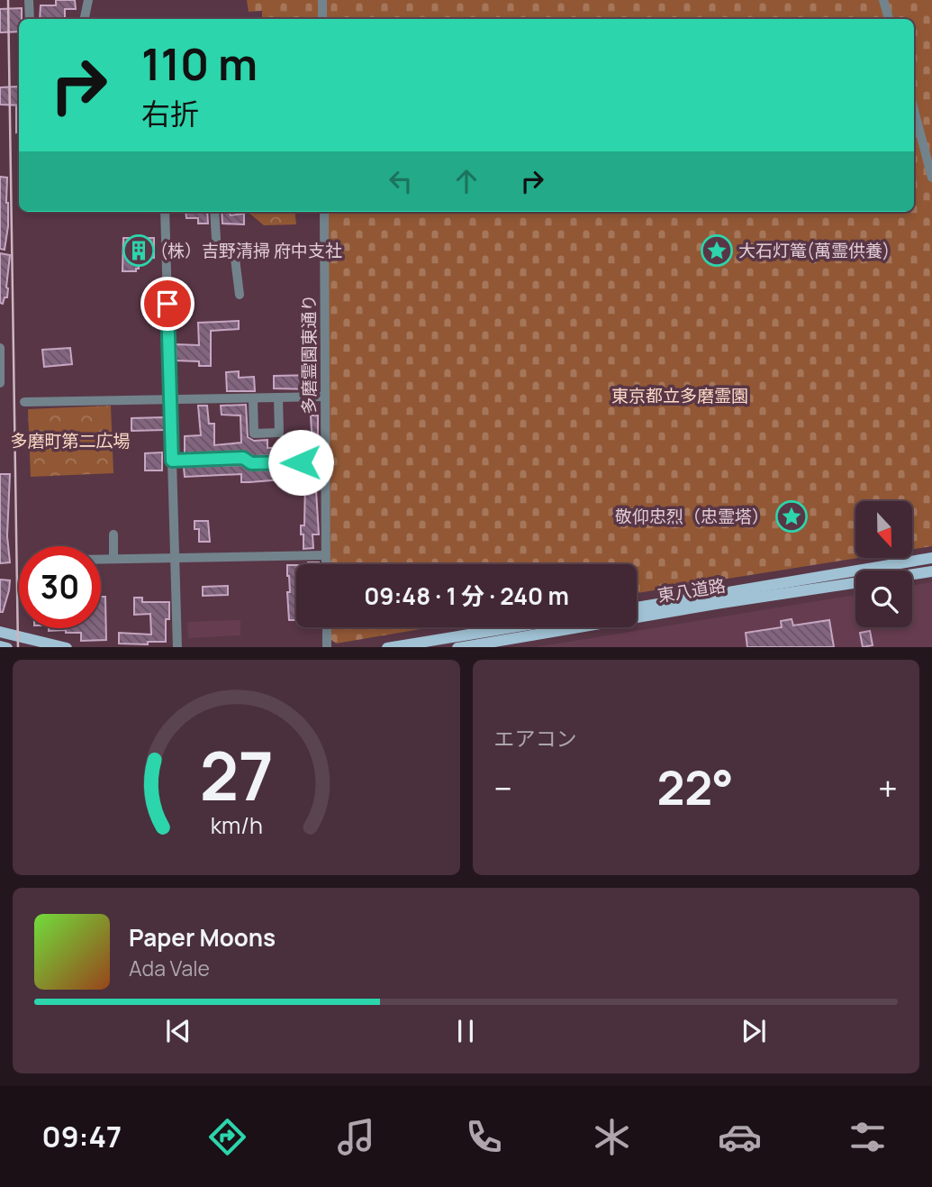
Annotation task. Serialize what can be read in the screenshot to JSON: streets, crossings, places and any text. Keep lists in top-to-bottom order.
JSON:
{
  "streets": {
    "main road": ["東八道路"],
    "street": ["多磨霊園東通り"]
  },
  "parks": ["東京都立多磨霊園", "多磨町第二広場"],
  "places": {
    "building": ["(株）吉野清掃 府中支社"],
    "place": ["大石灯篭(萬霊供養)", "敬仰忠烈（忠霊塔）"]
  },
  "north": "bottom",
  "page": {
    "turn": ["110 m", "右折"],
    "limit": "30",
    "trip": "09:48 · 1 分 · 240 m",
    "tile": "エアコン",
    "heat": ["−", "22°", "+"],
    "song": ["Paper Moons", "Ada Vale"],
    "tabs": "09:47",
    "gauge": ["27", "km/h"]
  }
}
